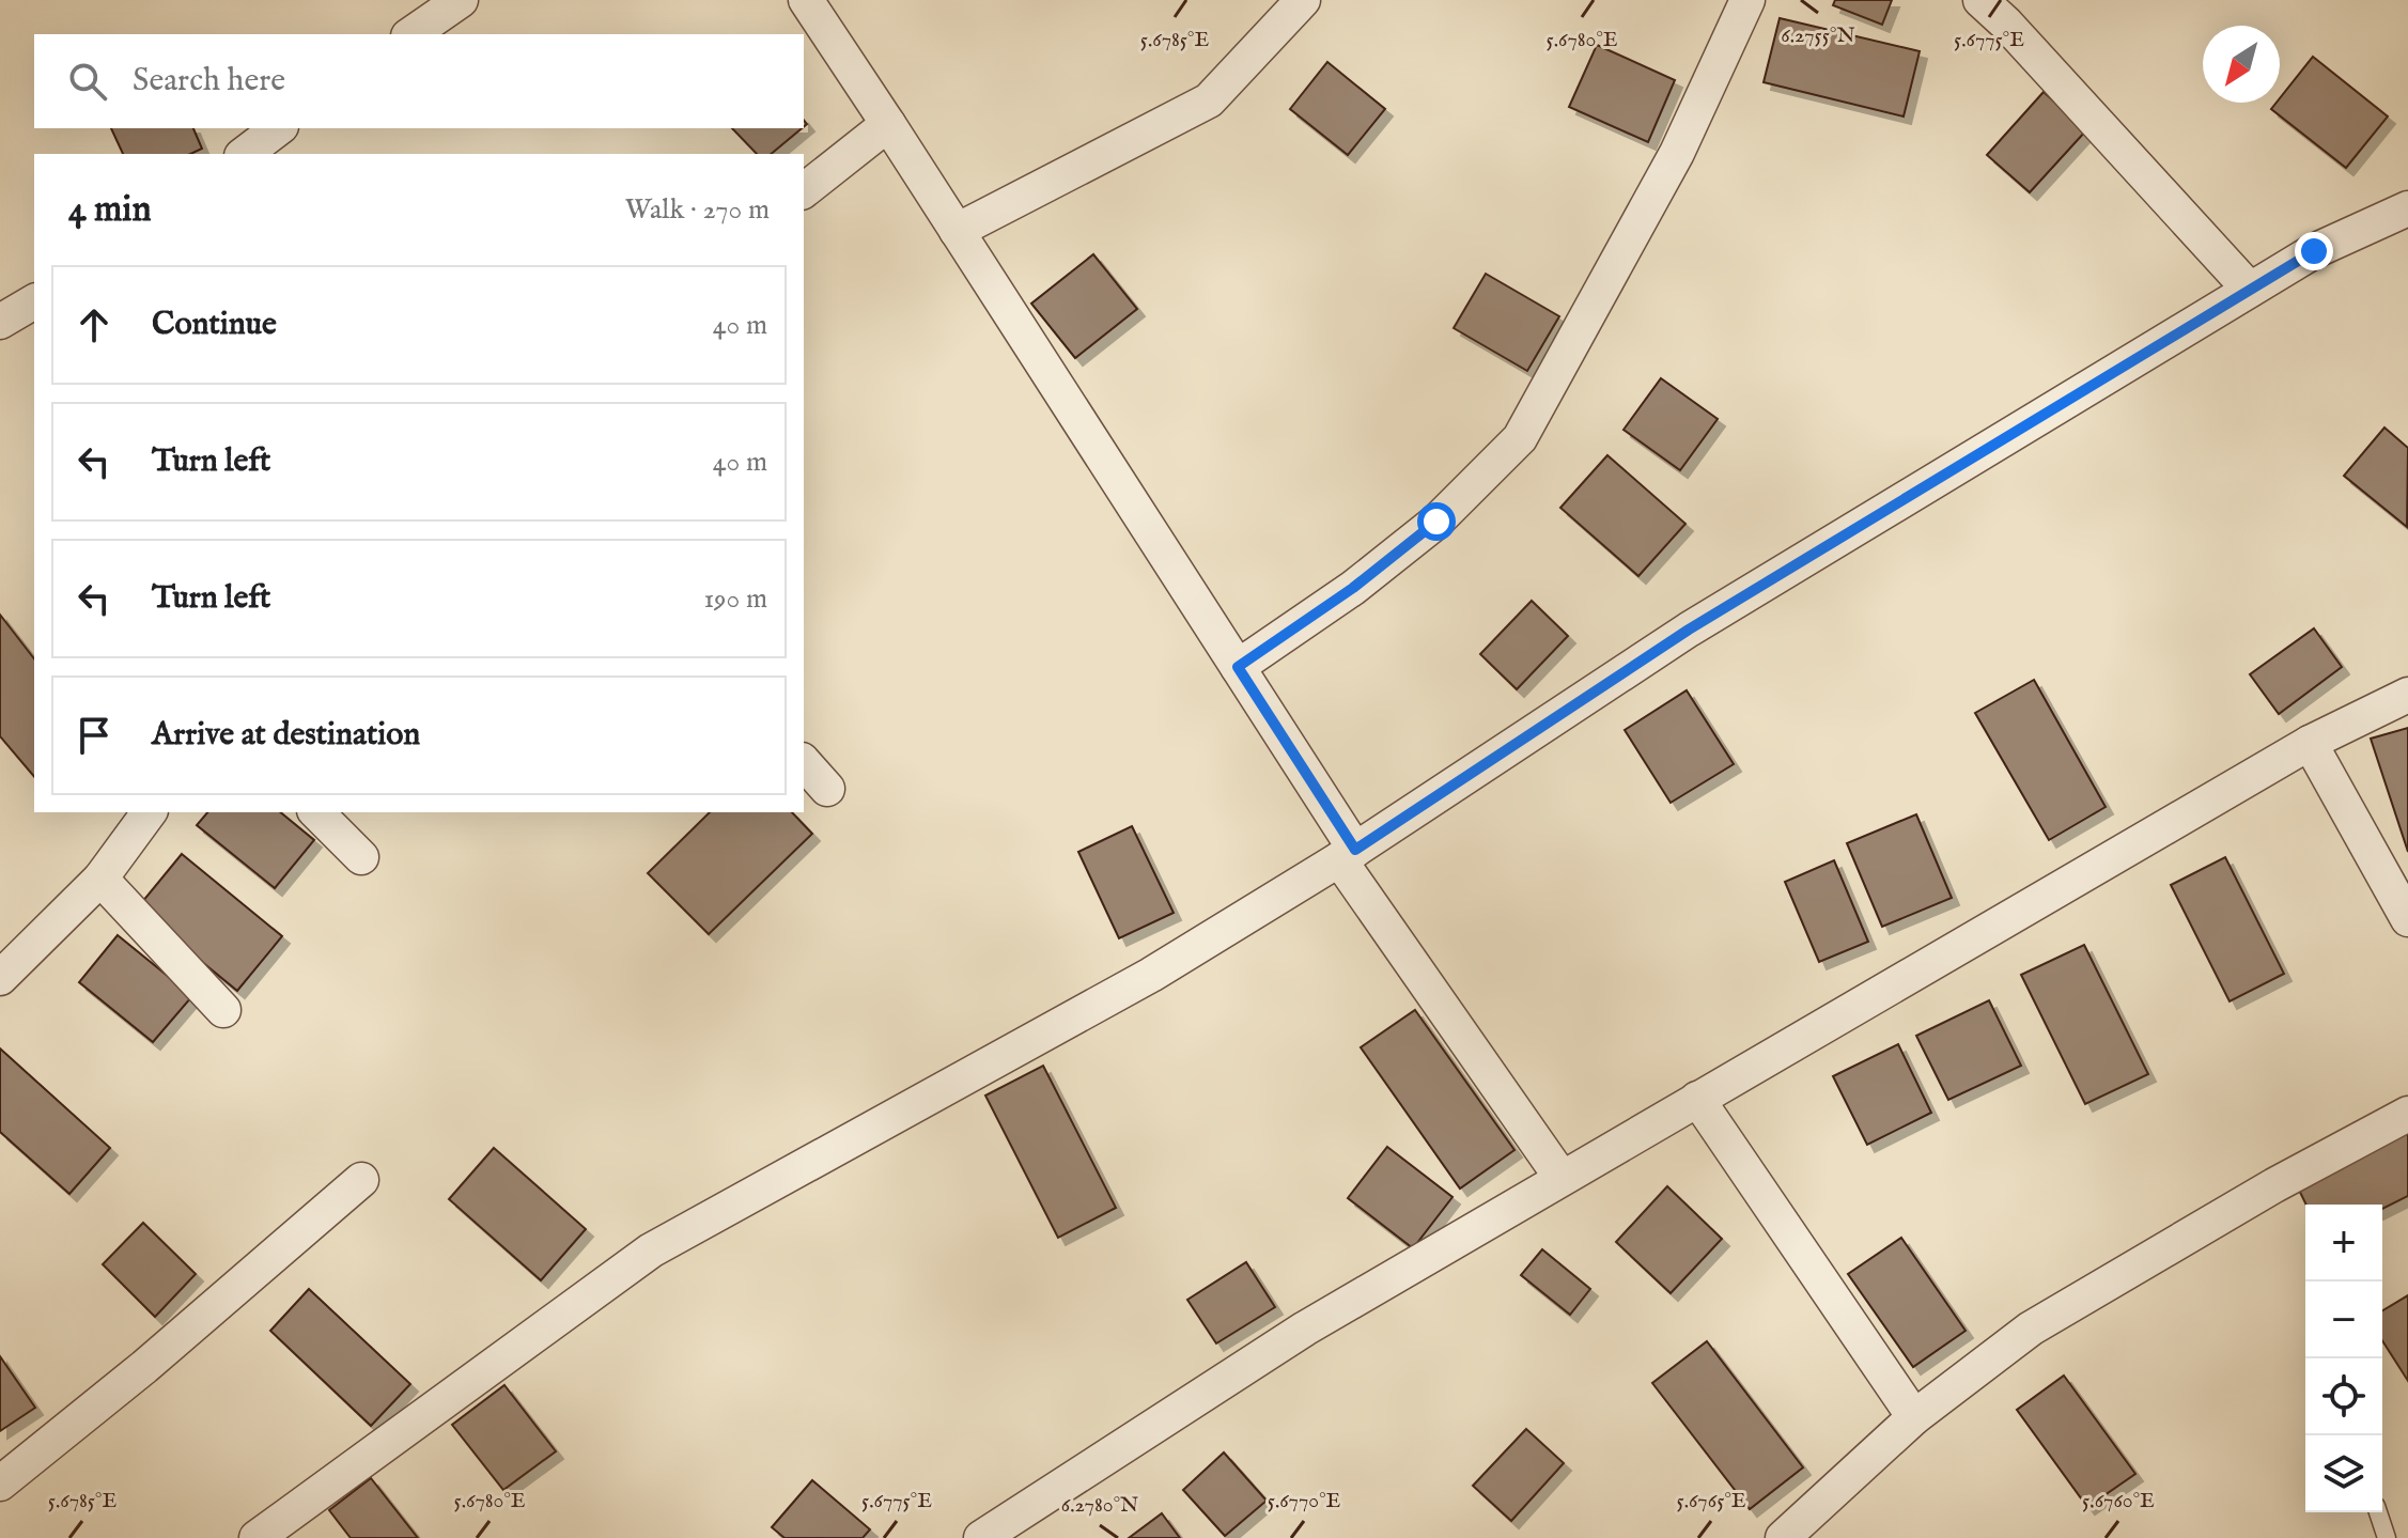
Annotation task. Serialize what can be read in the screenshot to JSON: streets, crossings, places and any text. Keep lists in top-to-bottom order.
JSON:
{
  "north": "bottom left",
  "page": {
    "search": "Search here",
    "heading": ["4 min", "Walk · 270 m"],
    "list": [
      ["Continue", "40 m"],
      ["Turn left", "40 m"],
      ["Turn left", "190 m"],
      "Arrive at destination"
    ],
    "map_buttons": ["+", "−"]
  },
  "coordinates": [
    "6.2755°N",
    "5.6785°E",
    "5.6780°E",
    "5.6775°E",
    "5.6770°E",
    "5.6765°E",
    "5.6760°E",
    "6.2780°N"
  ]
}
